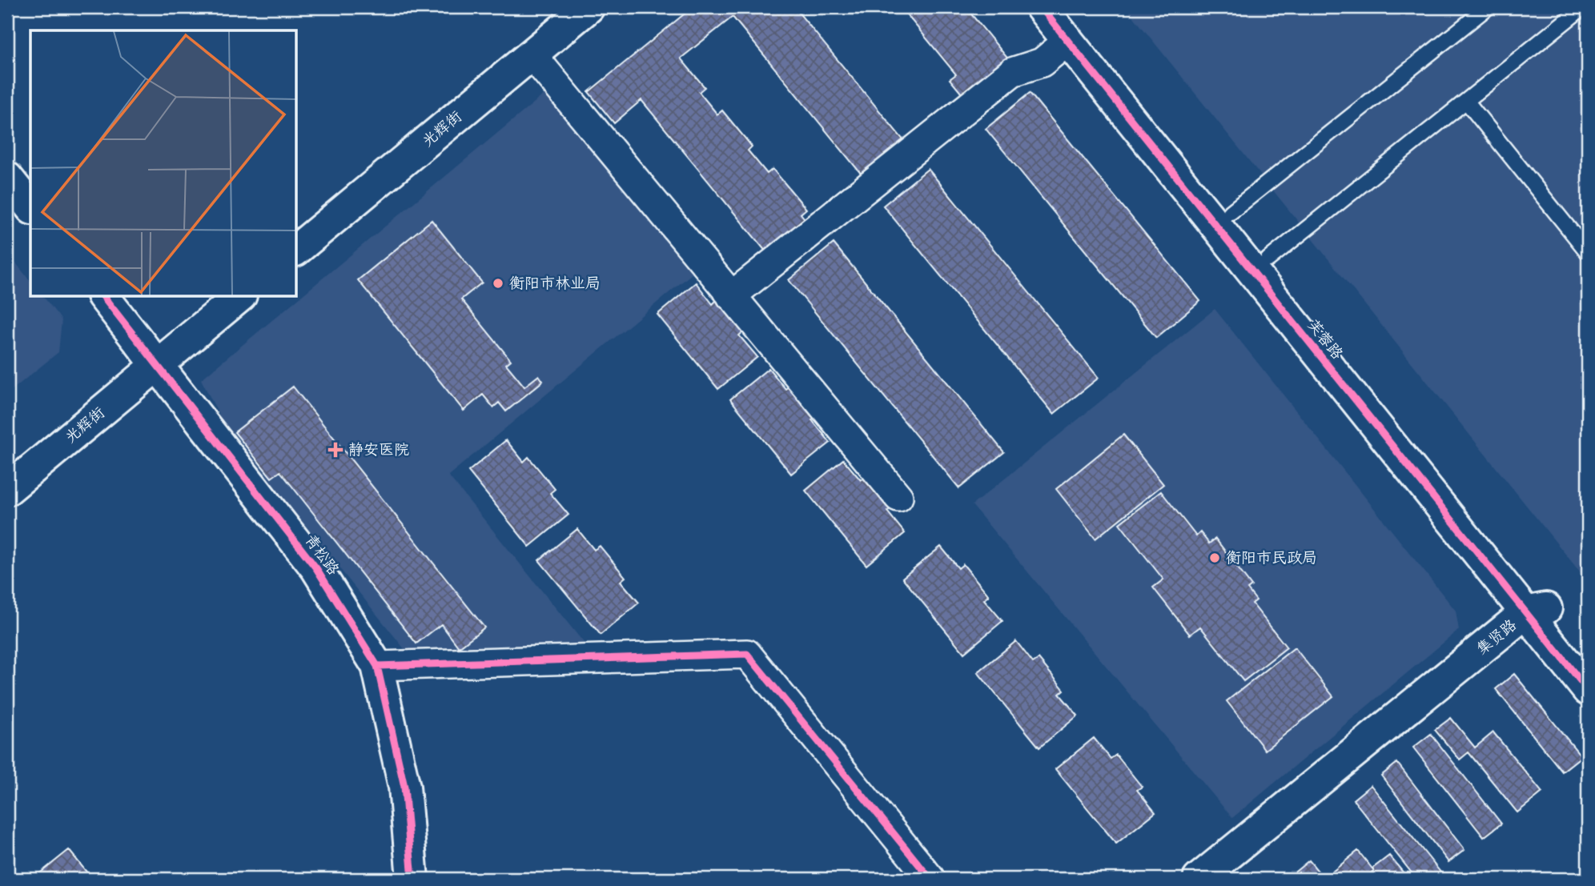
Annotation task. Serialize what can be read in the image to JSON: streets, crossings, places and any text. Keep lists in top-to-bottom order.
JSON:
{
  "streets": {
    "street": [
      "光辉街",
      "芙蓉路",
      "青松路",
      "集贤路"
    ]
  },
  "crossings": [
    ["光辉街", "青松路"],
    ["芙蓉路", "集贤路"]
  ],
  "places": {
    "other": ["衡阳市林业局", "衡阳市民政局"],
    "health": ["静安医院"]
  }
}
